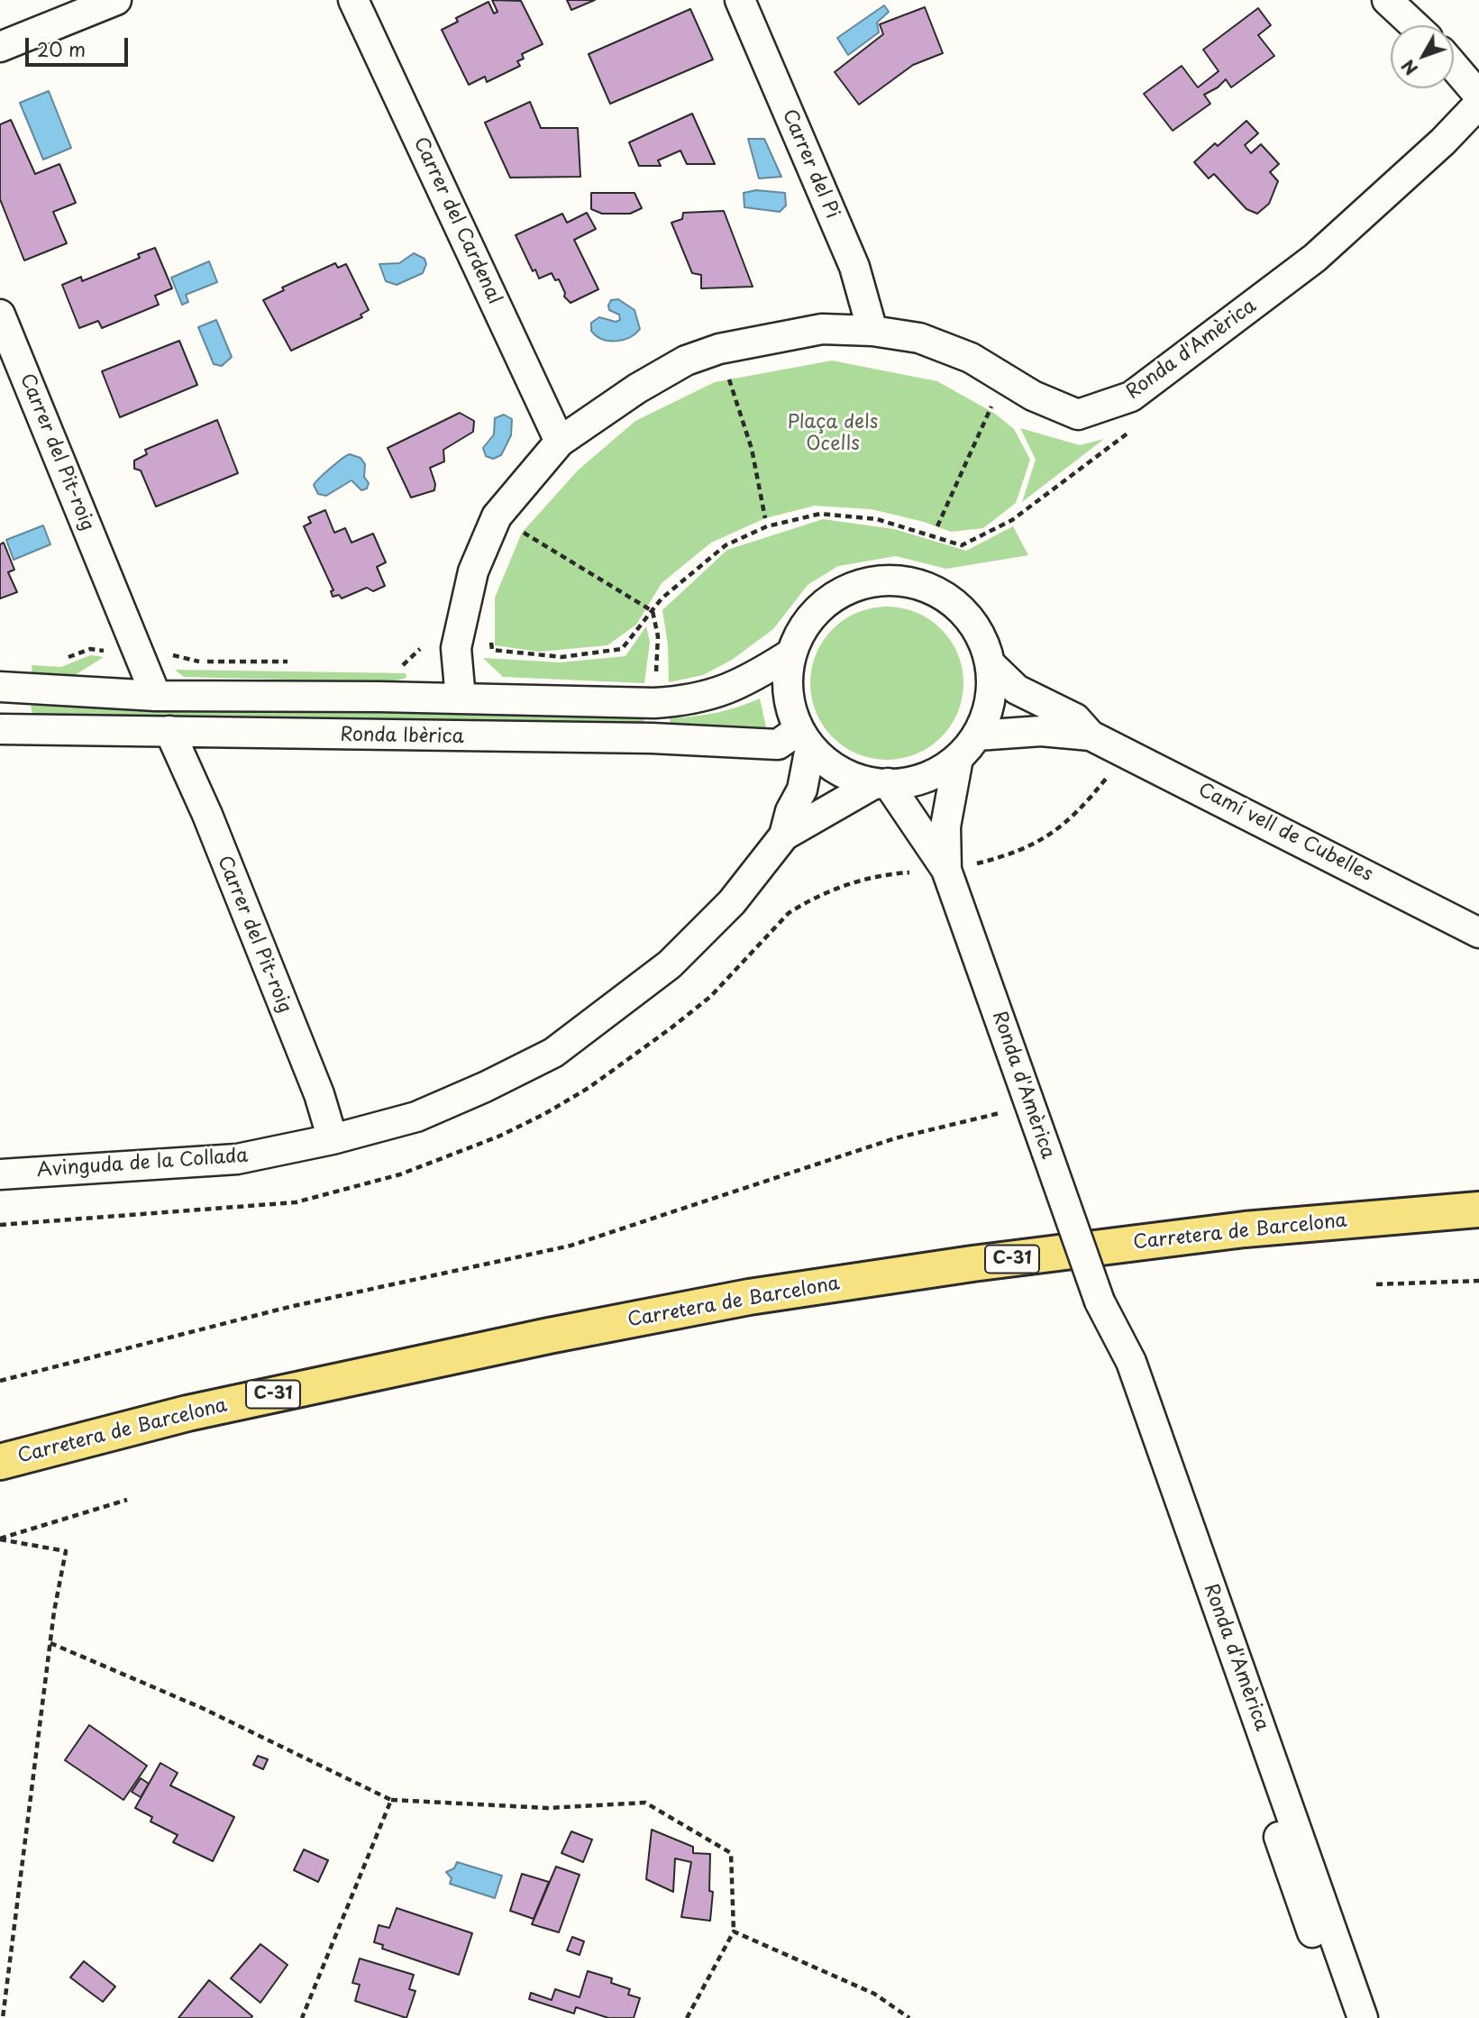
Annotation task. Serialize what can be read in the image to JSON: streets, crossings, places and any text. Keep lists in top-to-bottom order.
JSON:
{
  "streets": {
    "highway": ["Carretera de Barcelona", "C-31"],
    "street": [
      "Carrer del Pi",
      "Carrer del Cardenal",
      "Ronda d'Amèrica",
      "Carrer del Pit-roig",
      "Ronda Ibèrica",
      "Camí vell de Cubelles",
      "Avinguda de la Collada"
    ]
  },
  "crossings": [
    ["Carrer del Pi", "Ronda d'Amèrica"],
    ["Carrer del Cardenal", "Ronda d'Amèrica"],
    ["Ronda d'Amèrica", "Ronda Ibèrica"],
    ["Ronda d'Amèrica", "Camí vell de Cubelles"],
    ["Ronda d'Amèrica", "Avinguda de la Collada"],
    ["Carrer del Pit-roig", "Ronda Ibèrica"],
    ["Carrer del Pit-roig", "Avinguda de la Collada"],
    ["Ronda Ibèrica", "Camí vell de Cubelles"],
    ["Ronda Ibèrica", "Avinguda de la Collada"],
    ["Camí vell de Cubelles", "Avinguda de la Collada"]
  ],
  "parks": ["Plaça dels Ocells"],
  "scale_bar": "20 m",
  "north": "bottom left"
}
